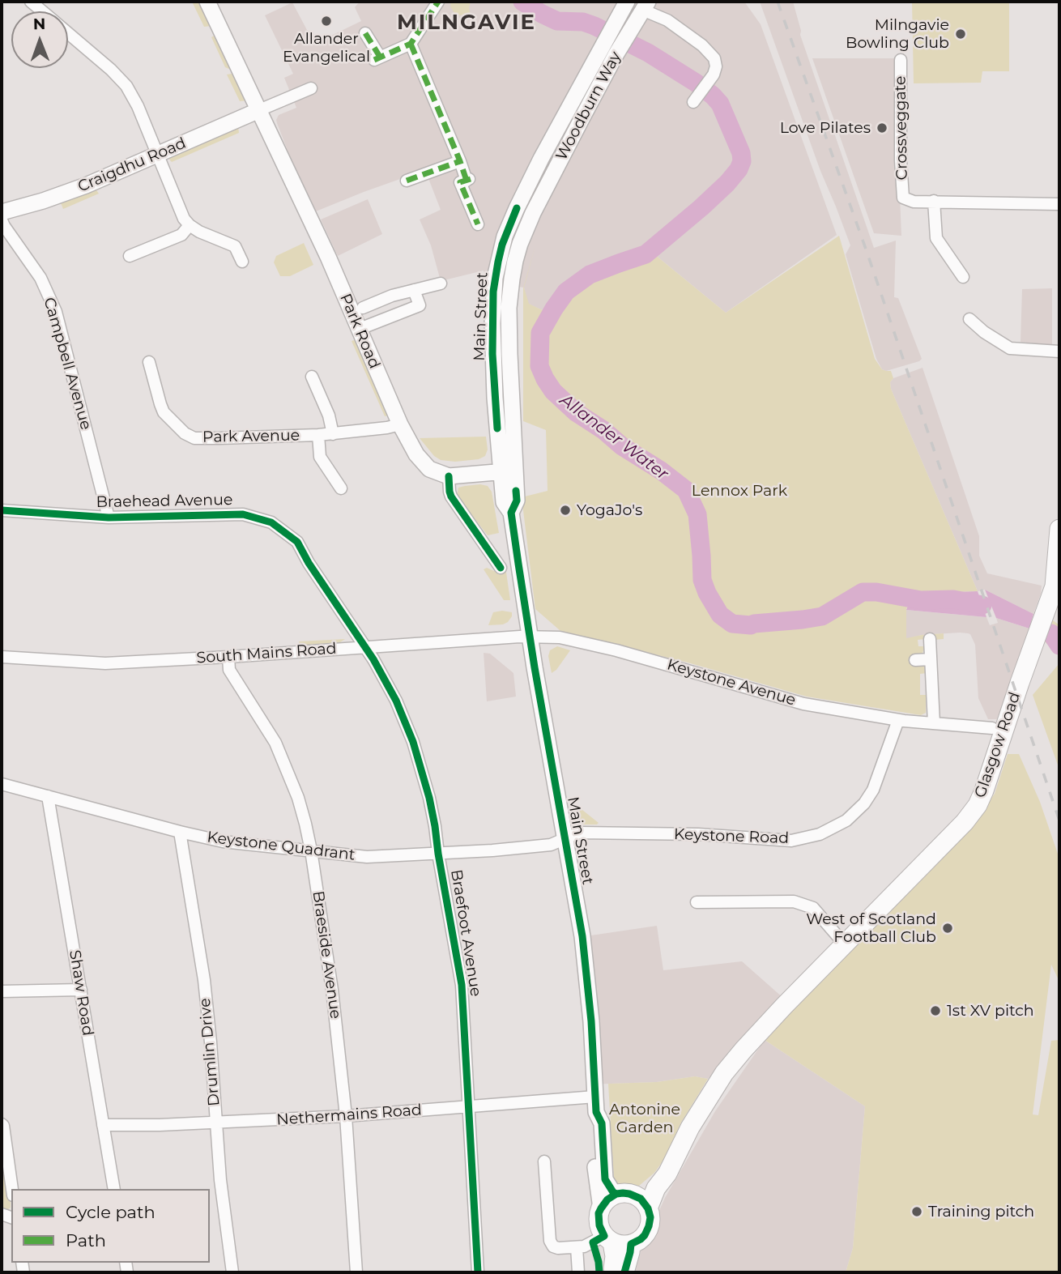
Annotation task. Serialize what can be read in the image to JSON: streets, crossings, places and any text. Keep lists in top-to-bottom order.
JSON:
{
  "streets": {
    "main road": [
      "Woodburn Way",
      "Craigdhu Road",
      "Main Street",
      "Park Road",
      "Glasgow Road"
    ],
    "street": [
      "Crossveggate",
      "Campbell Avenue",
      "Park Avenue",
      "Braehead Avenue",
      "South Mains Road",
      "Keystone Avenue",
      "Keystone Road",
      "Keystone Quadrant",
      "Braefoot Avenue",
      "Braeside Avenue",
      "Shaw Road",
      "Drumlin Drive",
      "Nethermains Road"
    ]
  },
  "crossings": [
    ["Woodburn Way", "Main Street"],
    ["Craigdhu Road", "Park Road"],
    ["Main Street", "South Mains Road"],
    ["Main Street", "Keystone Avenue"],
    ["Main Street", "Glasgow Road"],
    ["Main Street", "Keystone Road"],
    ["Main Street", "Keystone Quadrant"],
    ["Main Street", "Nethermains Road"],
    ["Park Road", "Park Avenue"],
    ["Campbell Avenue", "Braehead Avenue"],
    ["Braehead Avenue", "South Mains Road"],
    ["Braehead Avenue", "Braefoot Avenue"],
    ["South Mains Road", "Keystone Avenue"],
    ["South Mains Road", "Braefoot Avenue"],
    ["South Mains Road", "Braeside Avenue"],
    ["Keystone Avenue", "Keystone Road"],
    ["Keystone Road", "Keystone Quadrant"],
    ["Keystone Quadrant", "Braefoot Avenue"],
    ["Keystone Quadrant", "Braeside Avenue"],
    ["Keystone Quadrant", "Shaw Road"],
    ["Keystone Quadrant", "Drumlin Drive"],
    ["Braefoot Avenue", "Nethermains Road"],
    ["Braeside Avenue", "Nethermains Road"],
    ["Shaw Road", "Nethermains Road"],
    ["Drumlin Drive", "Nethermains Road"]
  ],
  "districts": ["MILNGAVIE"],
  "water": ["Allander Water"],
  "parks": ["Lennox Park", "Antonine Garden"],
  "places": [
    "Allander Evangelical",
    "Milngavie Bowling Club",
    "Love Pilates",
    "YogaJo's",
    "West of Scotland Football Club",
    "1st XV pitch",
    "Training pitch"
  ],
  "legend": ["Cycle path", "Path"],
  "north": "top"
}
